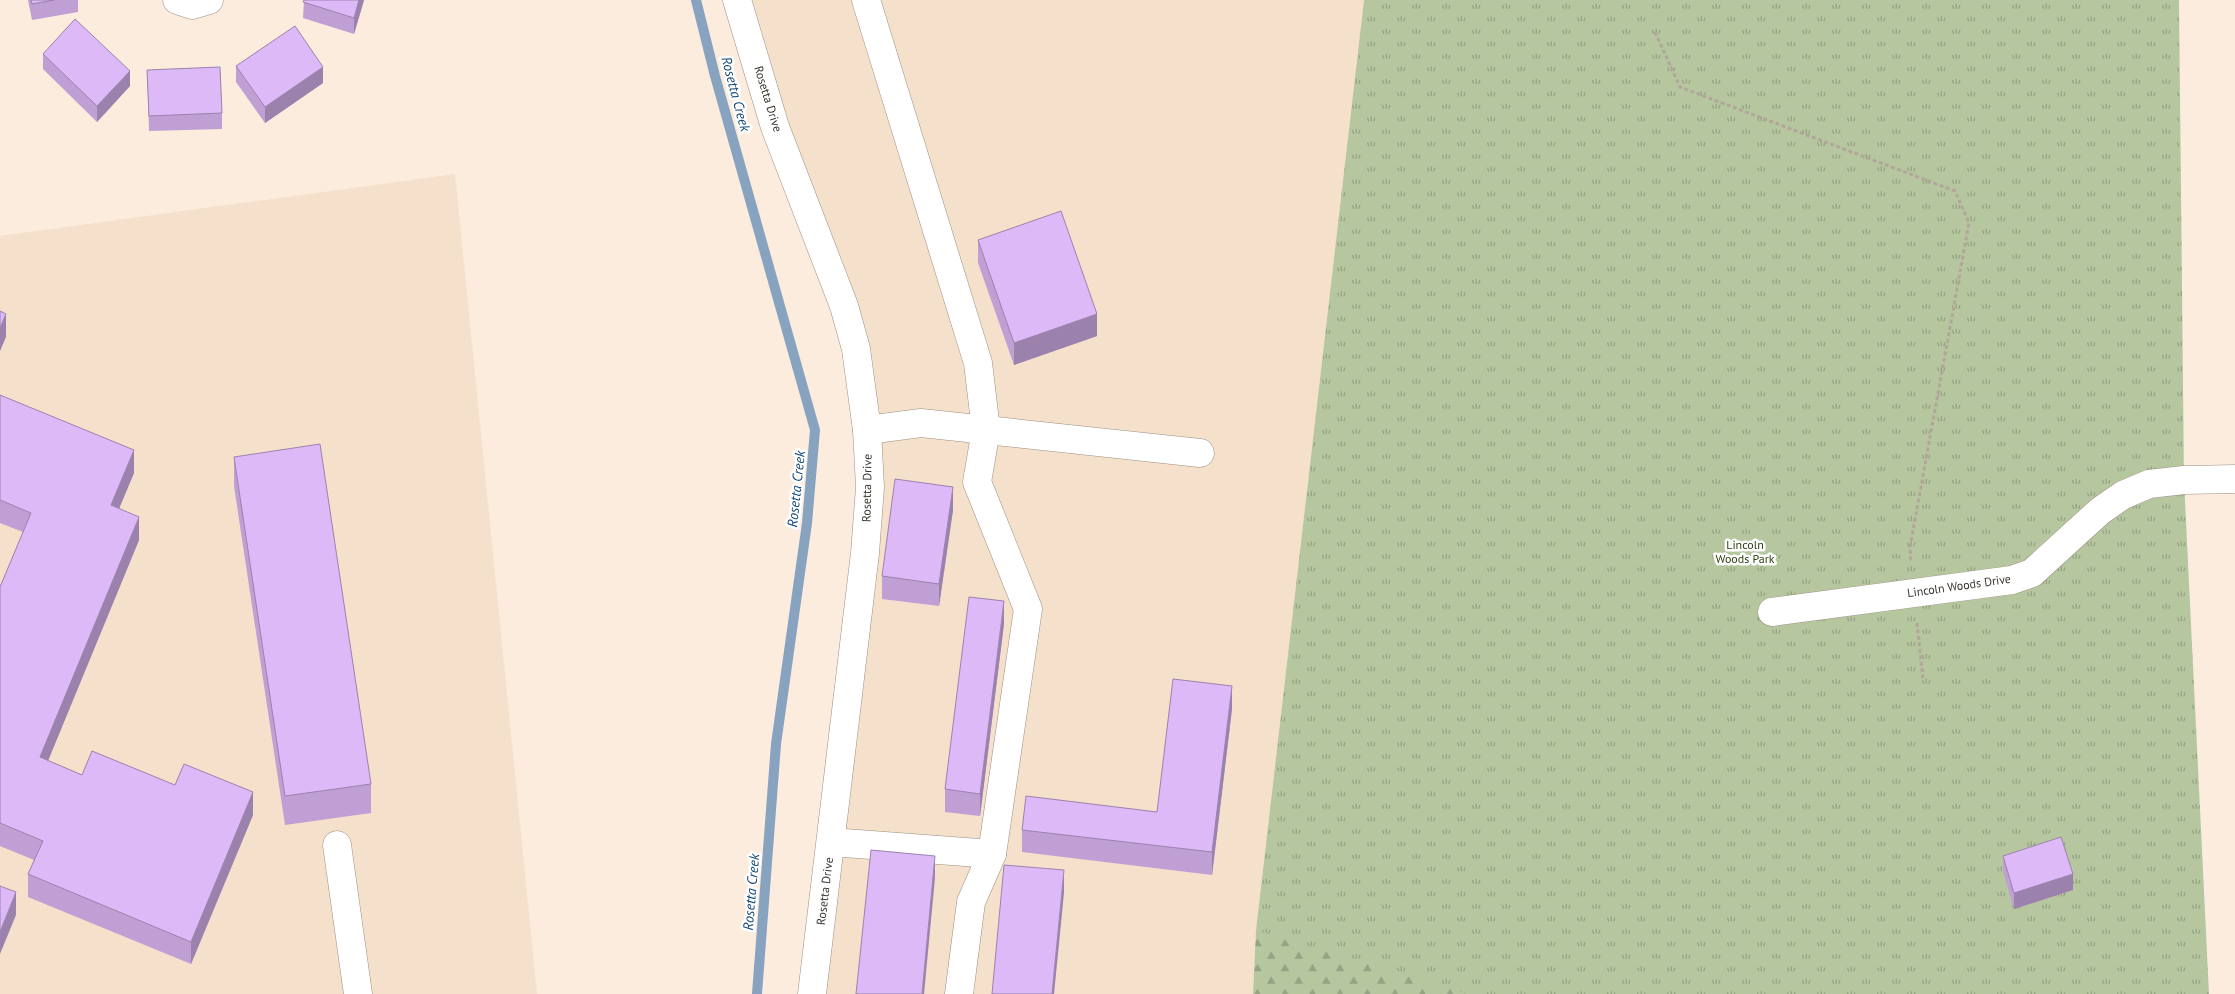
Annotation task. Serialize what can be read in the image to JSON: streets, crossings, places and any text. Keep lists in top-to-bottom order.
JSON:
{
  "streets": {
    "street": ["Rosetta Drive", "Lincoln Woods Drive"]
  },
  "water": ["Rosetta Creek"],
  "parks": ["Lincoln Woods Park"]
}
